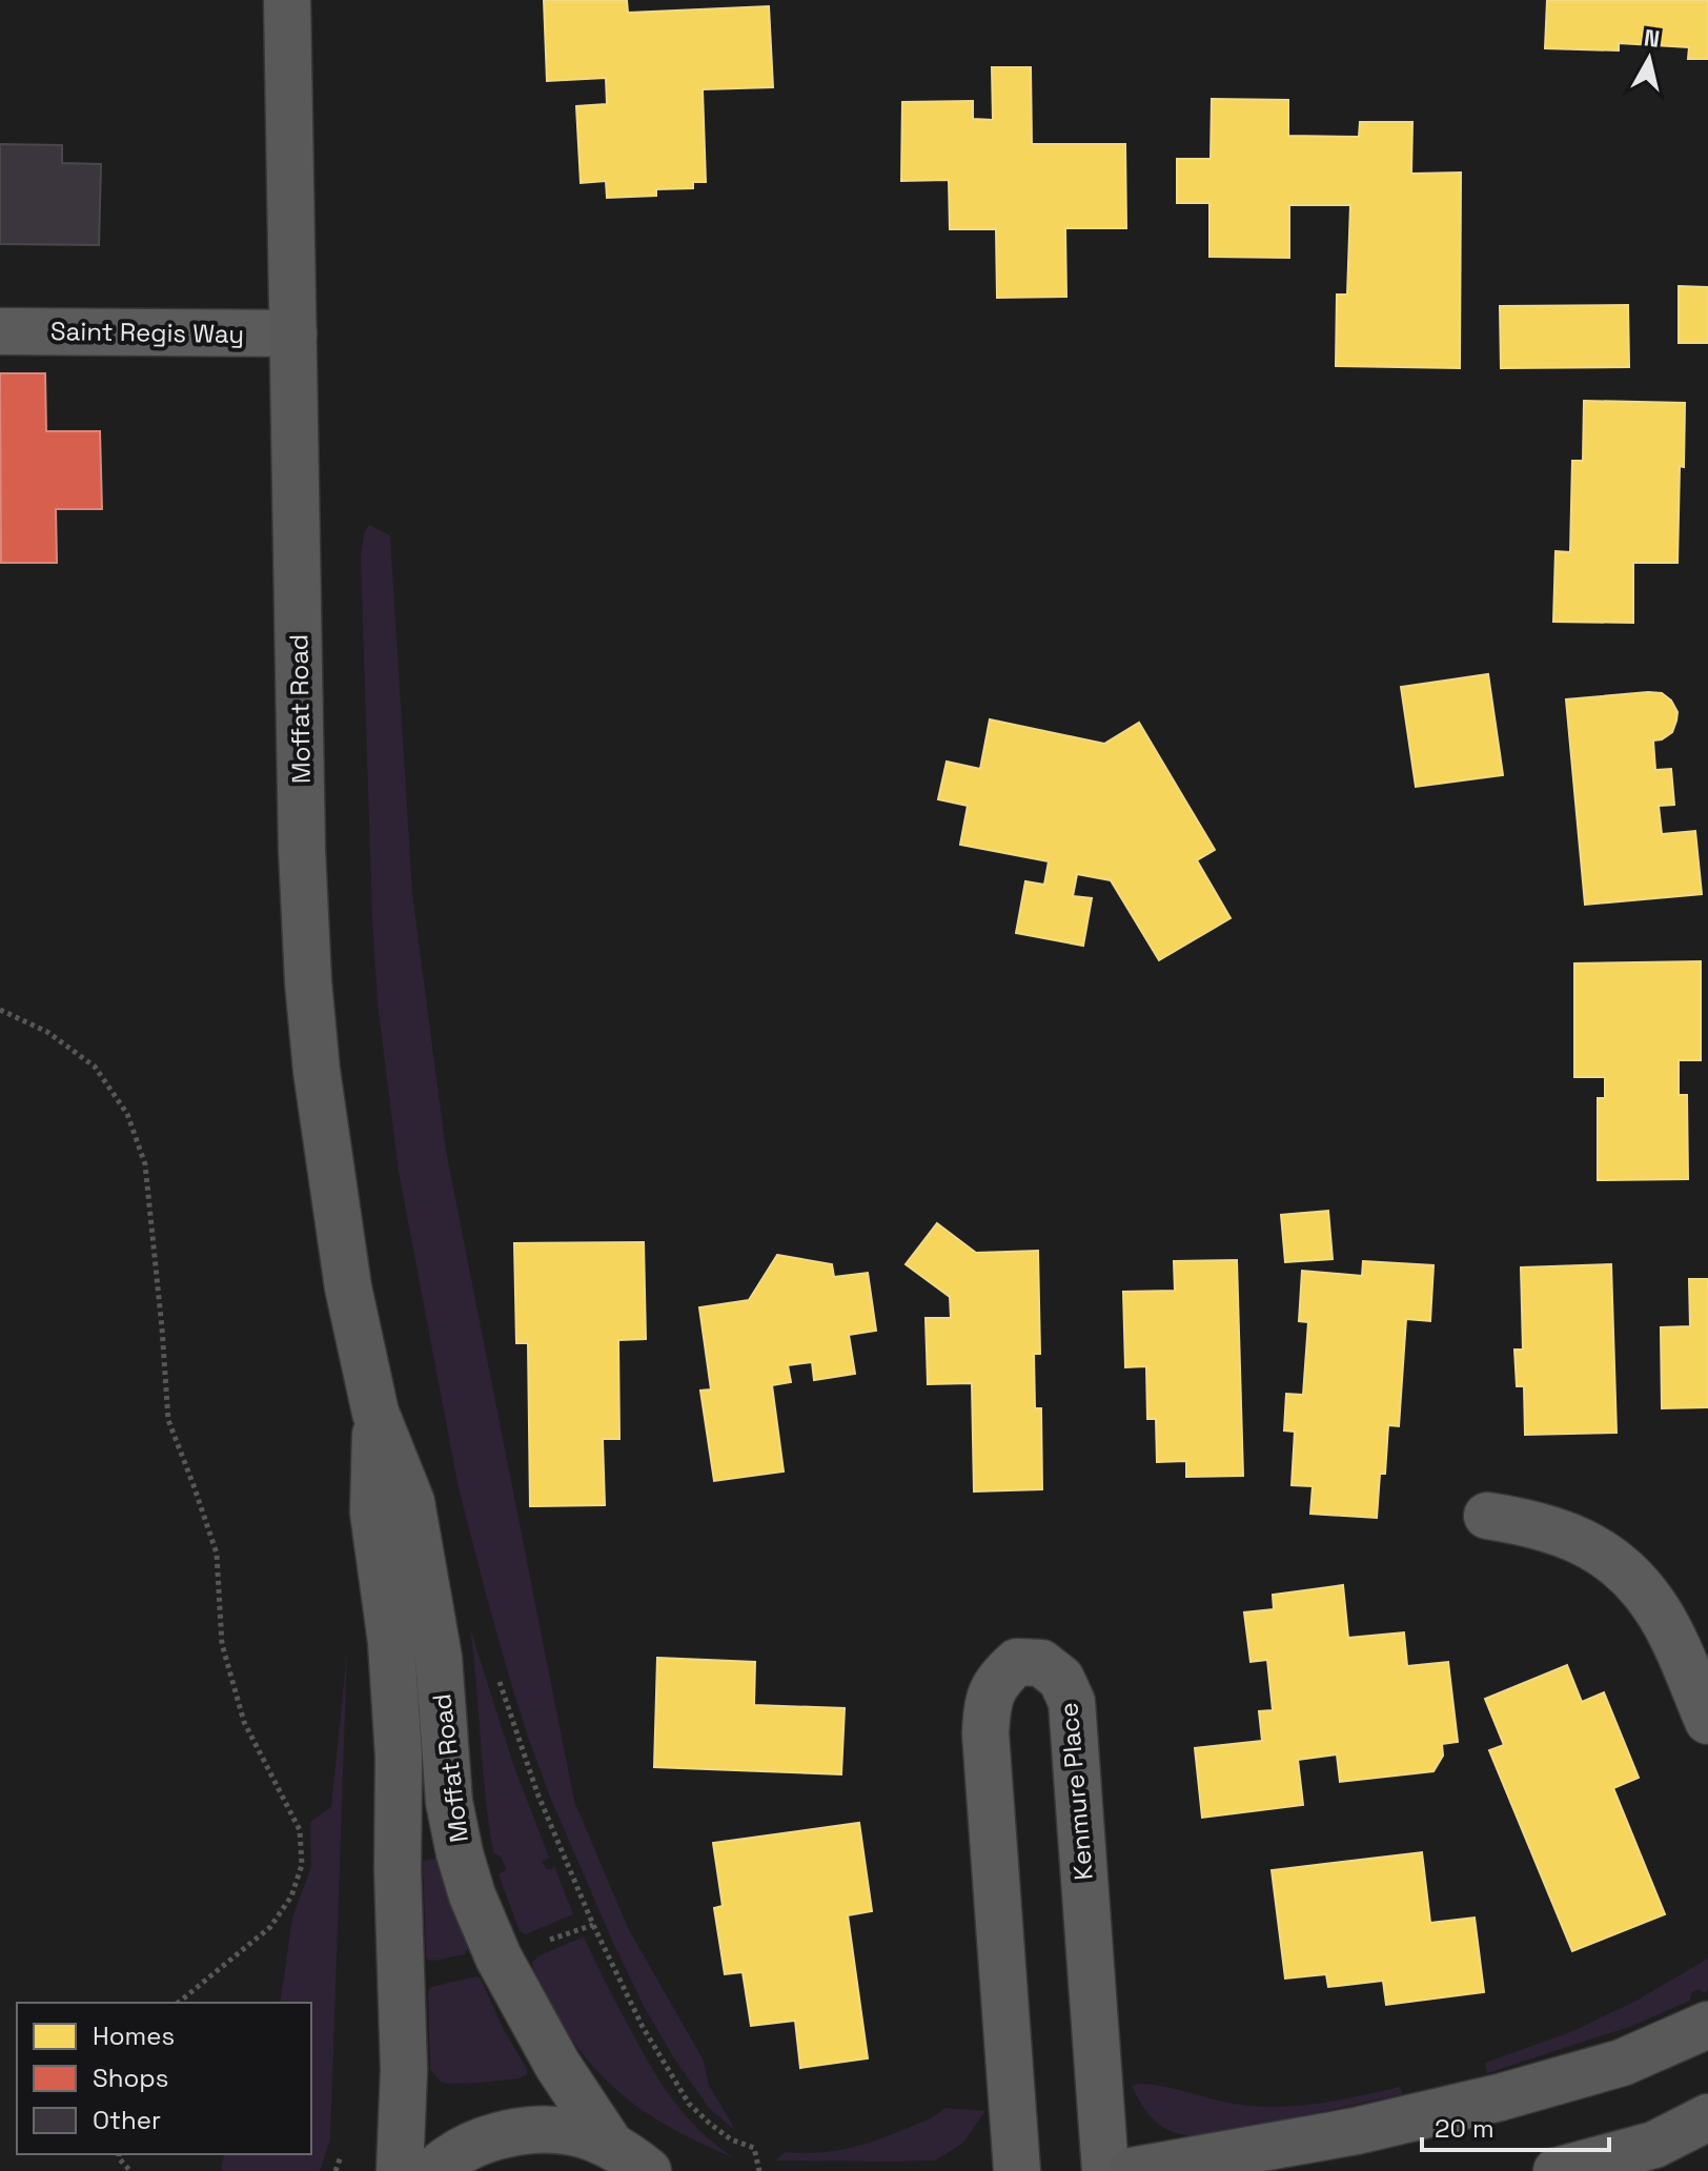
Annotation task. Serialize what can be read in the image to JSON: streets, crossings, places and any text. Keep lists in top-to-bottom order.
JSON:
{
  "streets": {
    "main road": ["Moffat Road"],
    "street": ["Saint Regis Way", "Kenmure Place"]
  },
  "crossings": [
    ["Saint Regis Way", "Moffat Road"]
  ],
  "legend": ["Homes", "Shops", "Other"],
  "scale_bar": "20 m",
  "north": "top"
}
